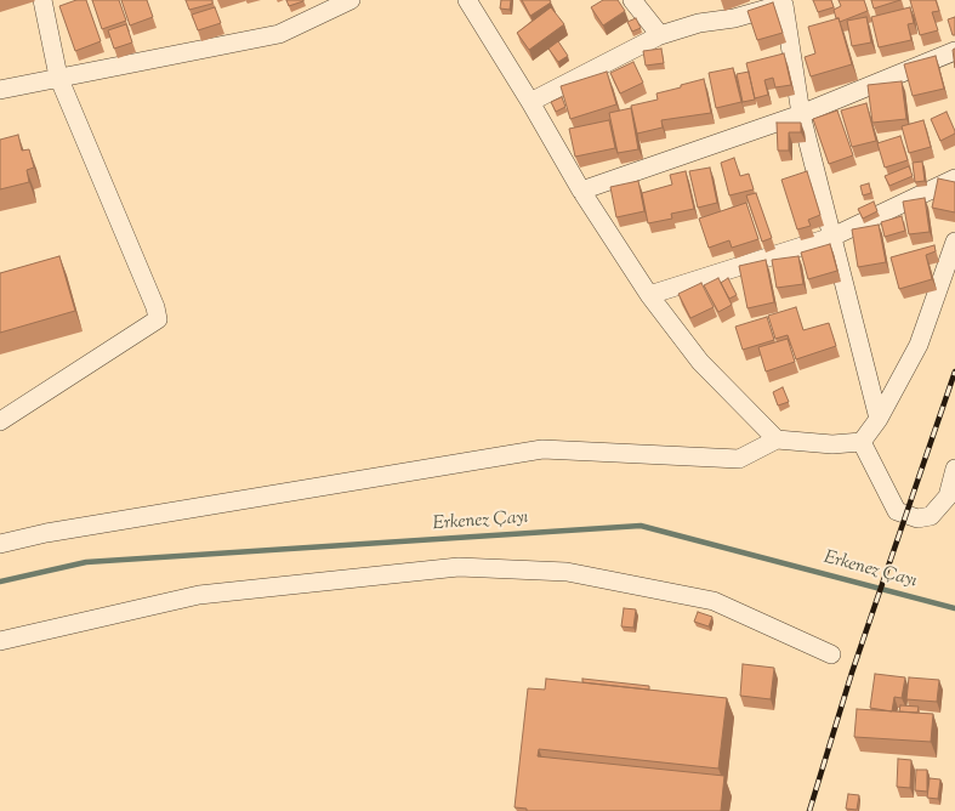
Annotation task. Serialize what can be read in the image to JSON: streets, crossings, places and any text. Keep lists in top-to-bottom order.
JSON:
{
  "water": ["Erkenez Çayı"]
}
